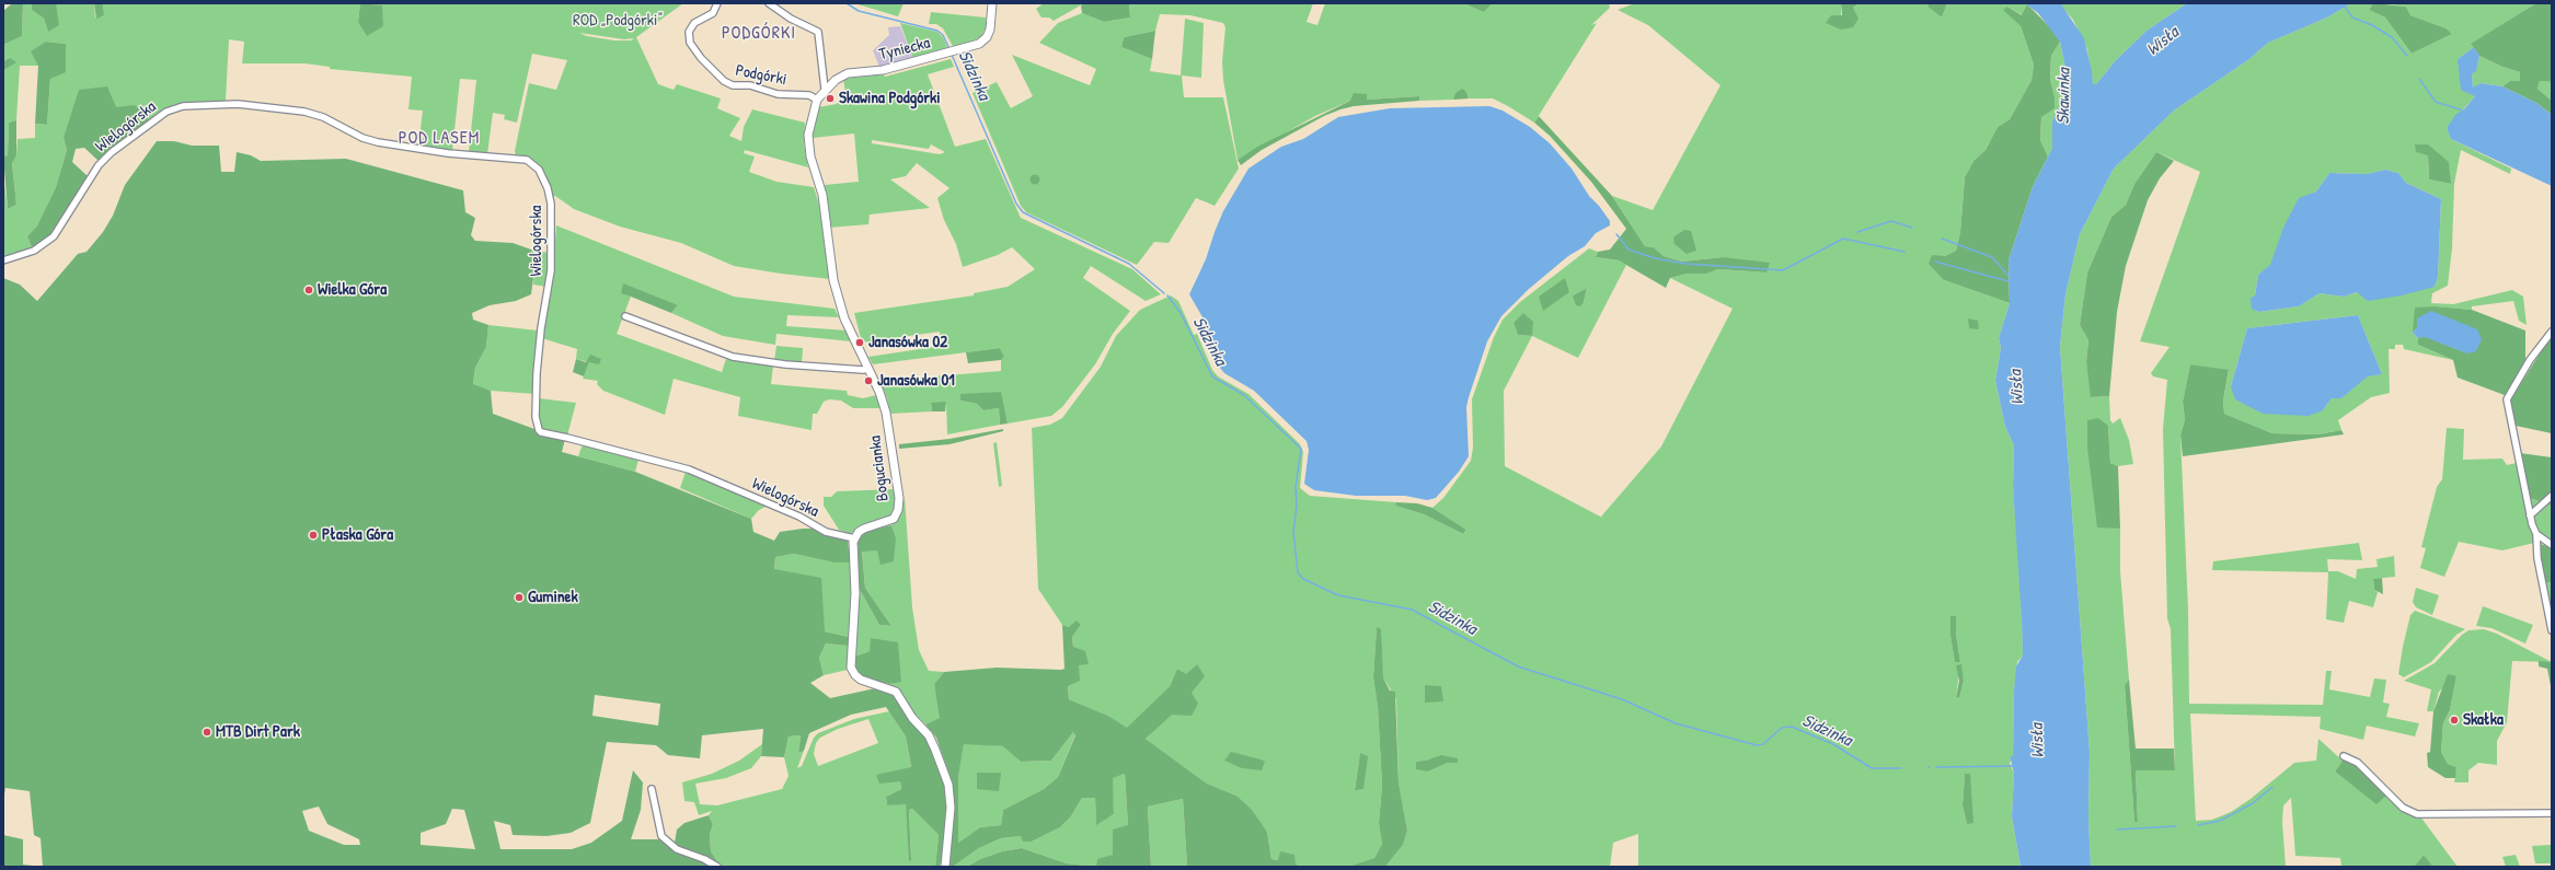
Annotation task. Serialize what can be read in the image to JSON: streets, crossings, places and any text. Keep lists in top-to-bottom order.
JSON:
{
  "streets": {
    "street": [
      "Tyniecka",
      "Podgórki",
      "Wielogórska",
      "Bogucianka"
    ]
  },
  "crossings": [
    ["Tyniecka", "Podgórki"],
    ["Tyniecka", "Bogucianka"],
    ["Wielogórska", "Bogucianka"]
  ],
  "districts": ["PODGÓRKI", "POD LASEM"],
  "water": ["Wisła", "Sidzinka", "Skawinka"],
  "parks": ["ROD „Podgórki”"],
  "places": [
    "Skawina Podgórki",
    "Wielka Góra",
    "Janasówka 02",
    "Janasówka 01",
    "Płaska Góra",
    "Guminek",
    "Skałka",
    "MTB Dirt Park"
  ]
}
